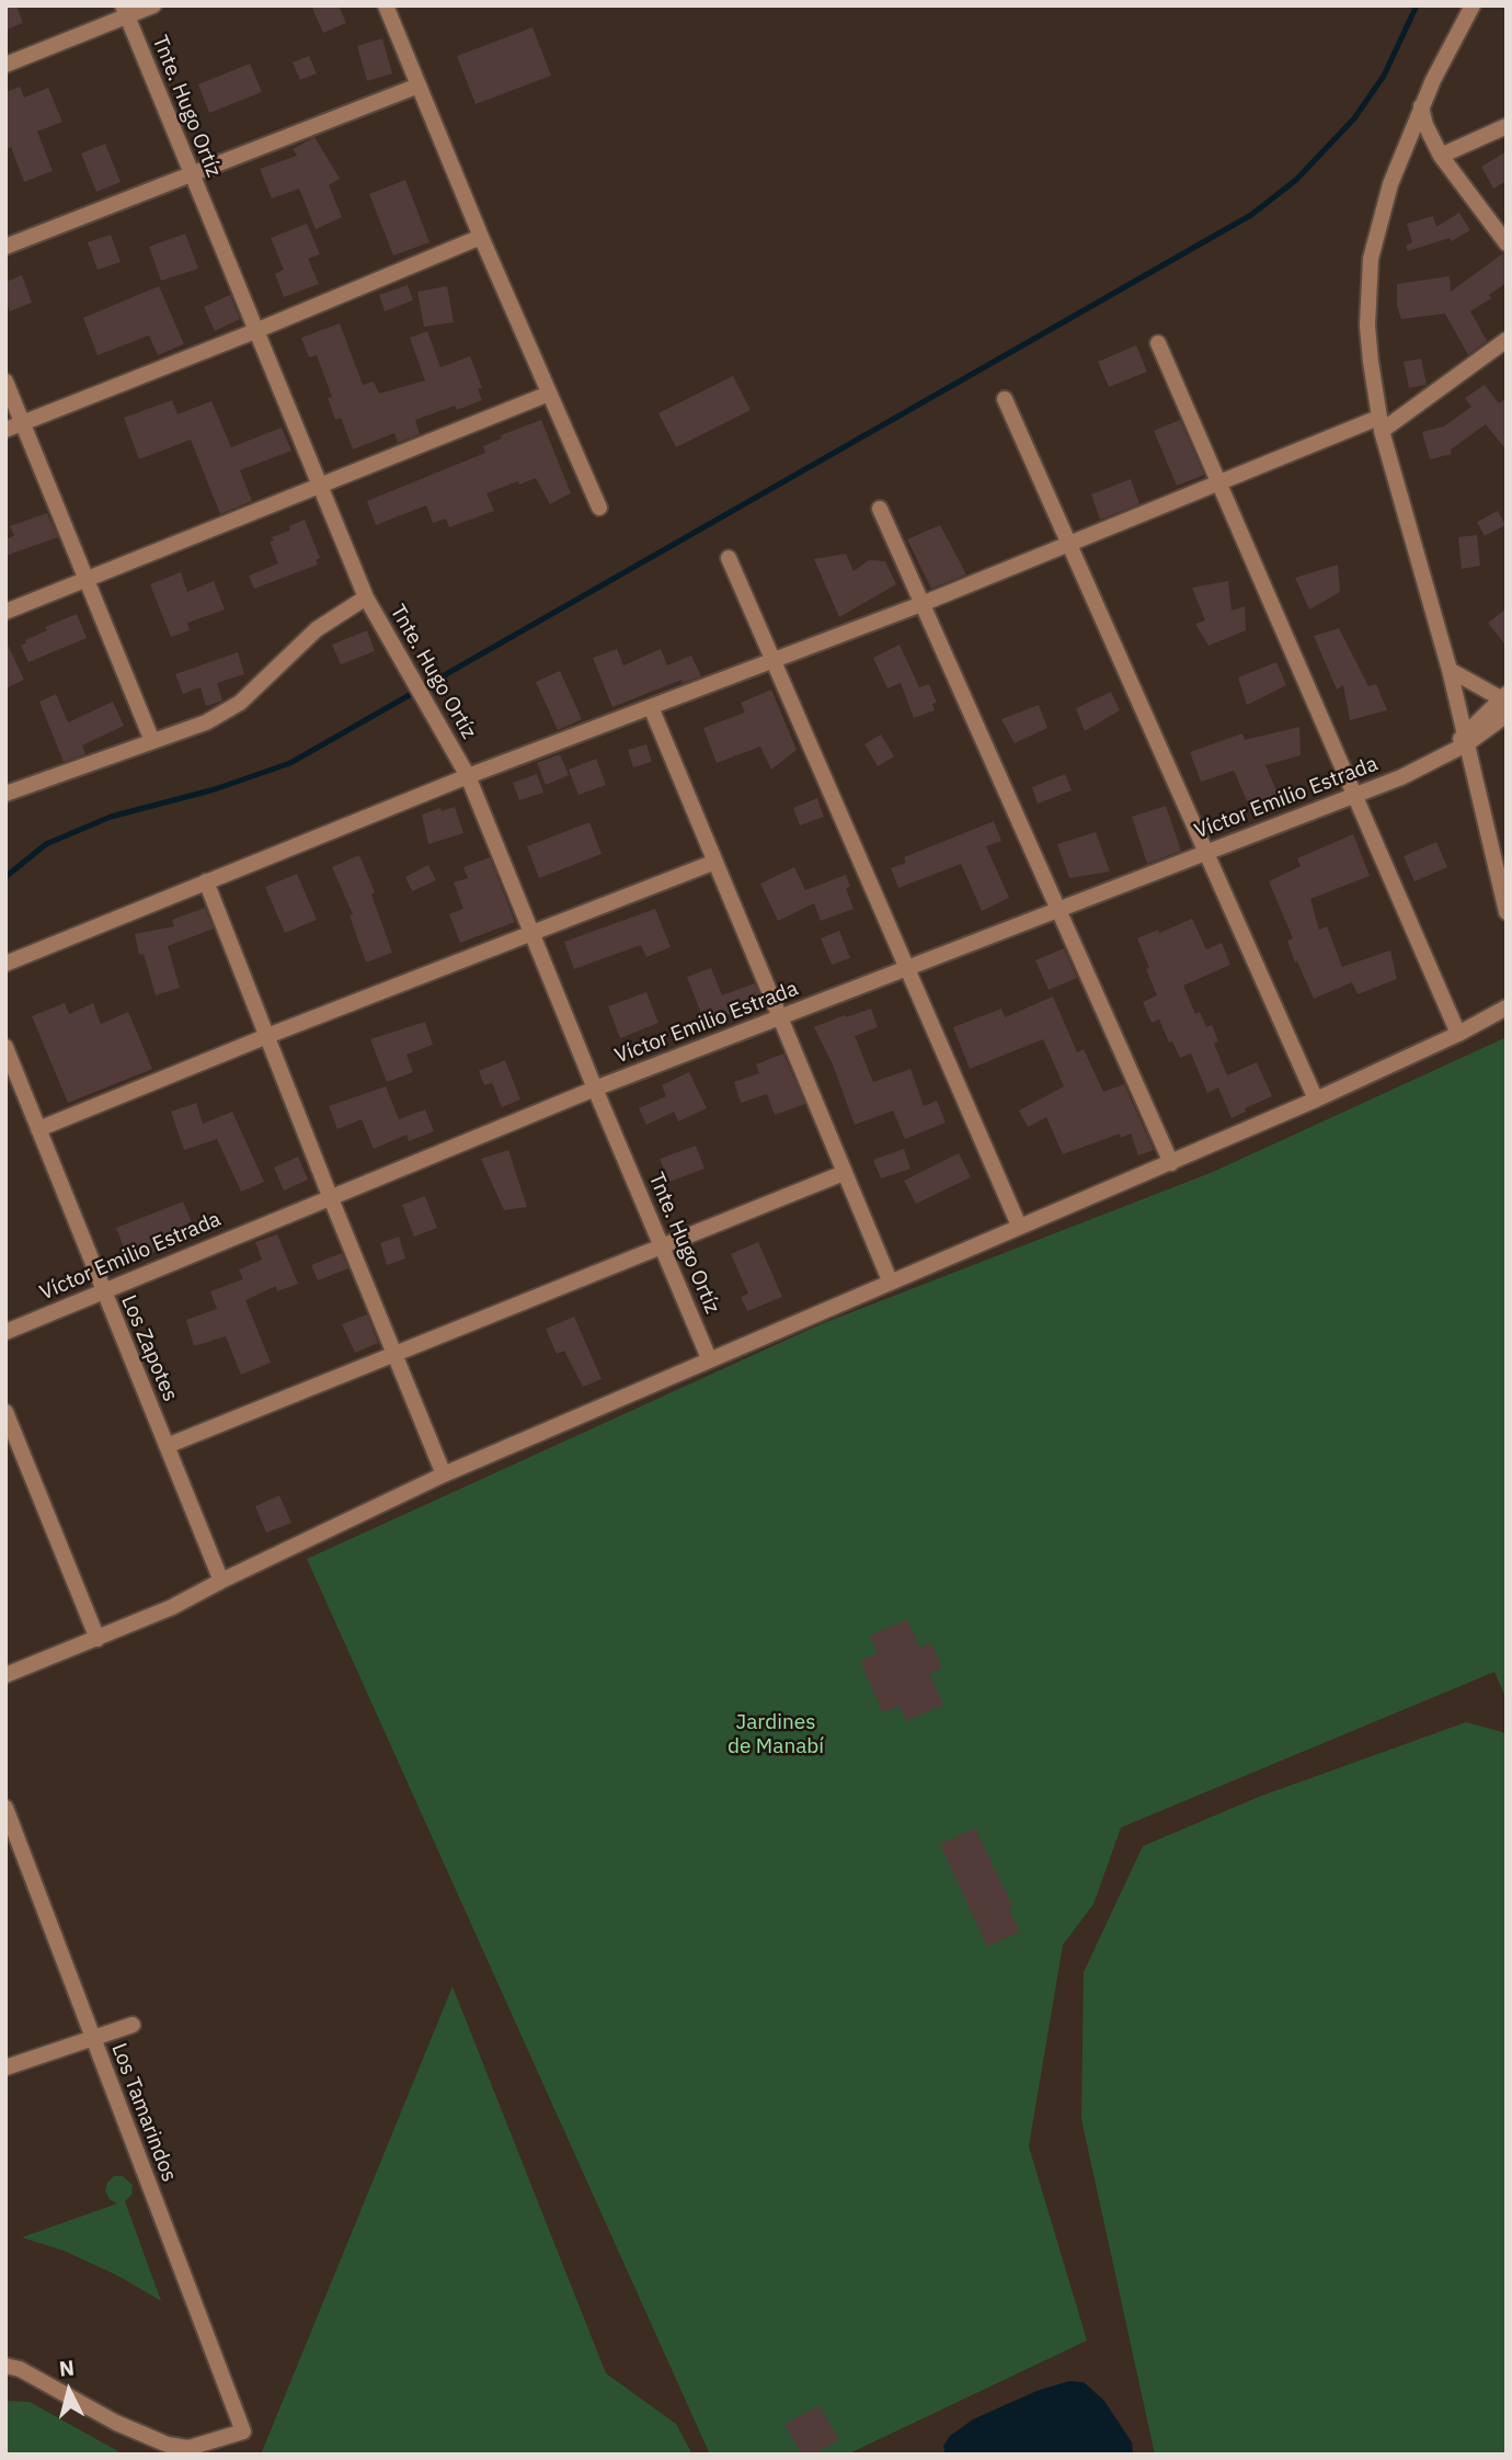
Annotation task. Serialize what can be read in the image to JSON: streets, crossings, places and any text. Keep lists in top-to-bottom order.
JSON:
{
  "streets": {
    "street": [
      "Tnte. Hugo Ortíz",
      "Víctor Emilio Estrada",
      "Los Zapotes",
      "Los Tamarindos"
    ]
  },
  "crossings": [
    ["Tnte. Hugo Ortíz", "Víctor Emilio Estrada"],
    ["Víctor Emilio Estrada", "Los Zapotes"]
  ],
  "parks": ["Jardines de Manabí"],
  "north": "top"
}
